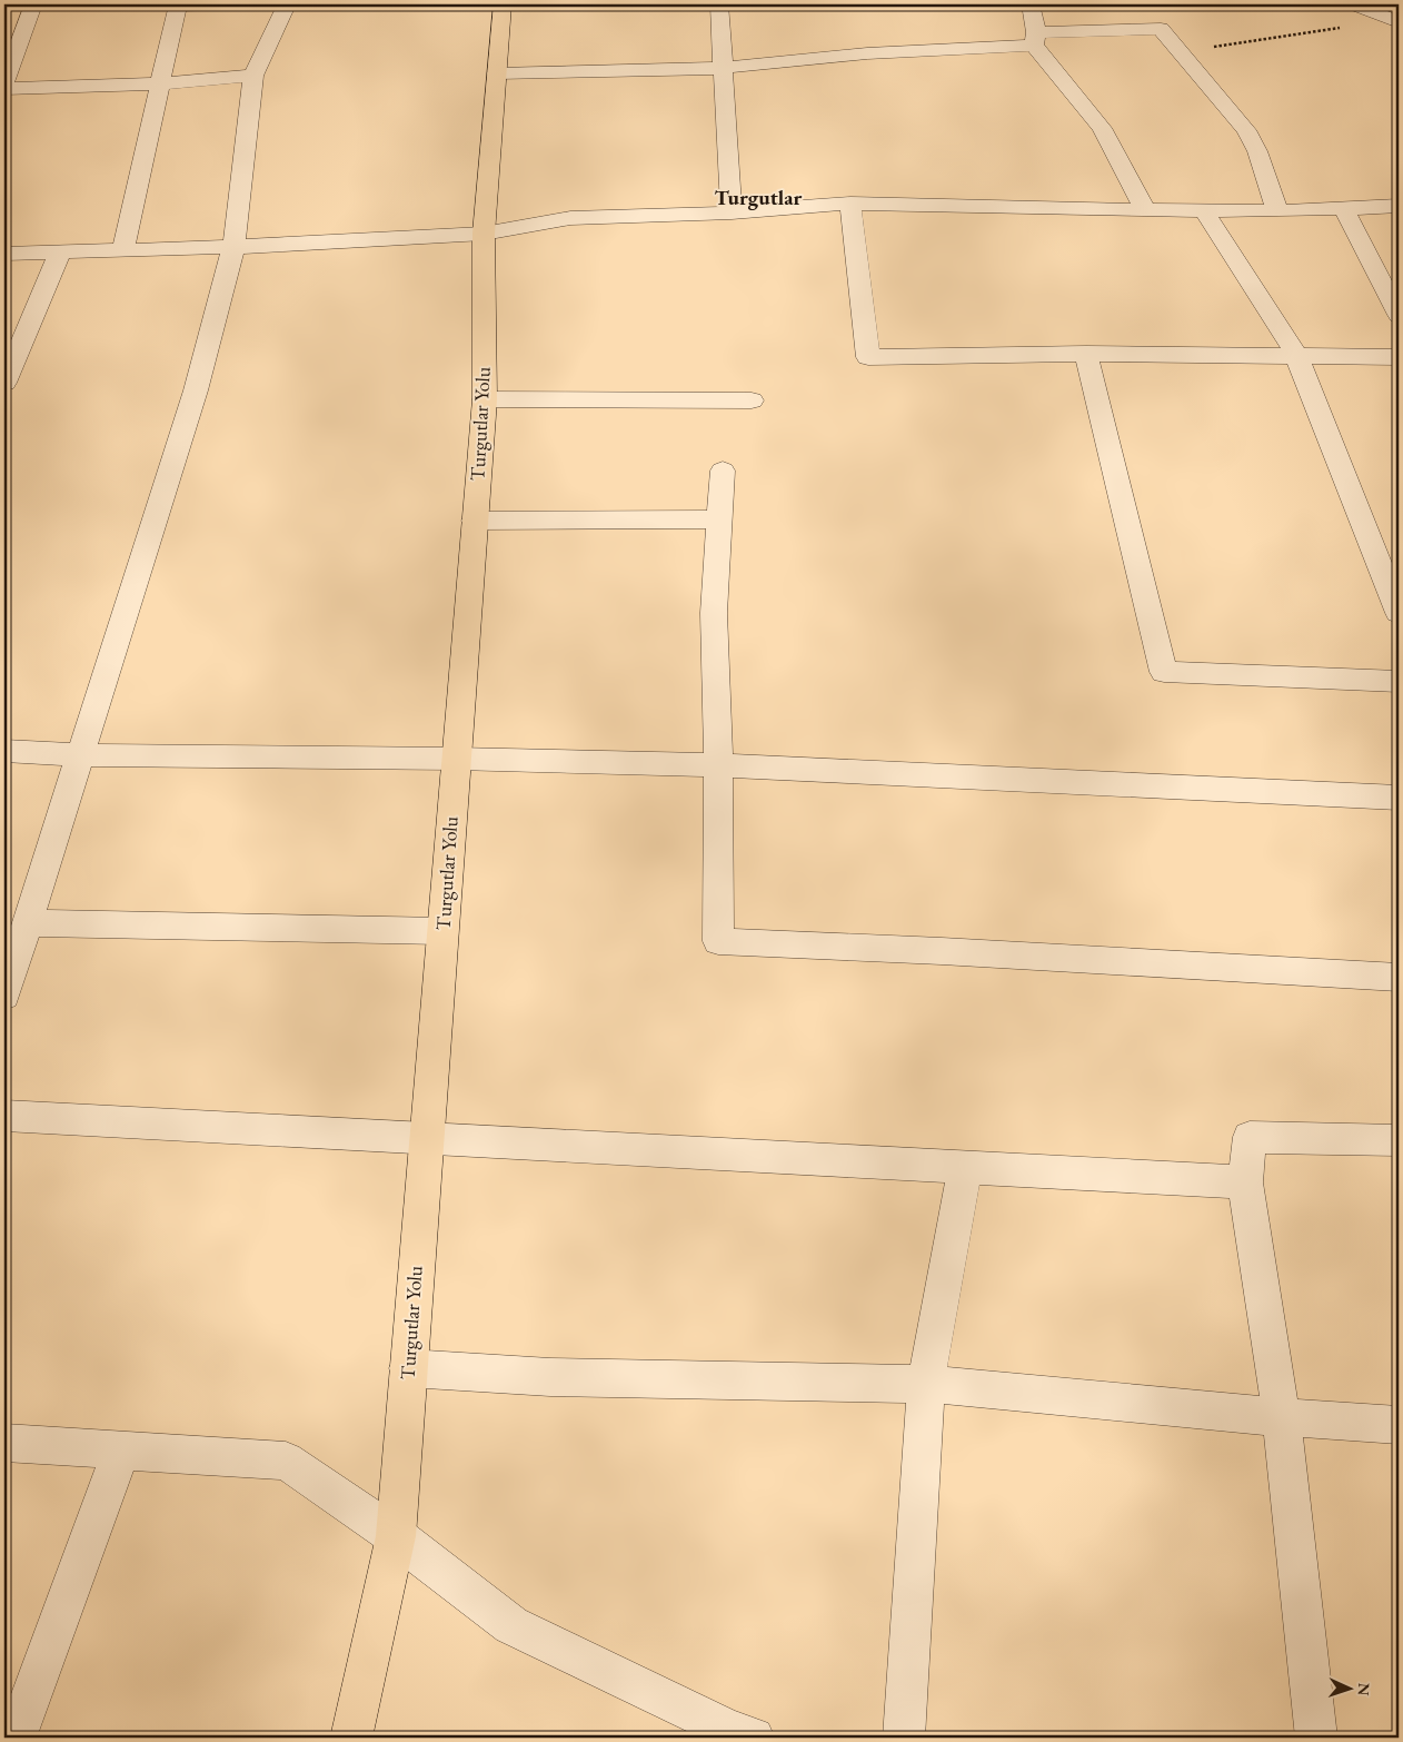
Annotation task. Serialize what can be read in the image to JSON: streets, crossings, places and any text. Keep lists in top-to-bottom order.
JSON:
{
  "streets": {
    "main road": ["Turgutlar Yolu"]
  },
  "districts": ["Turgutlar"],
  "north": "right"
}
